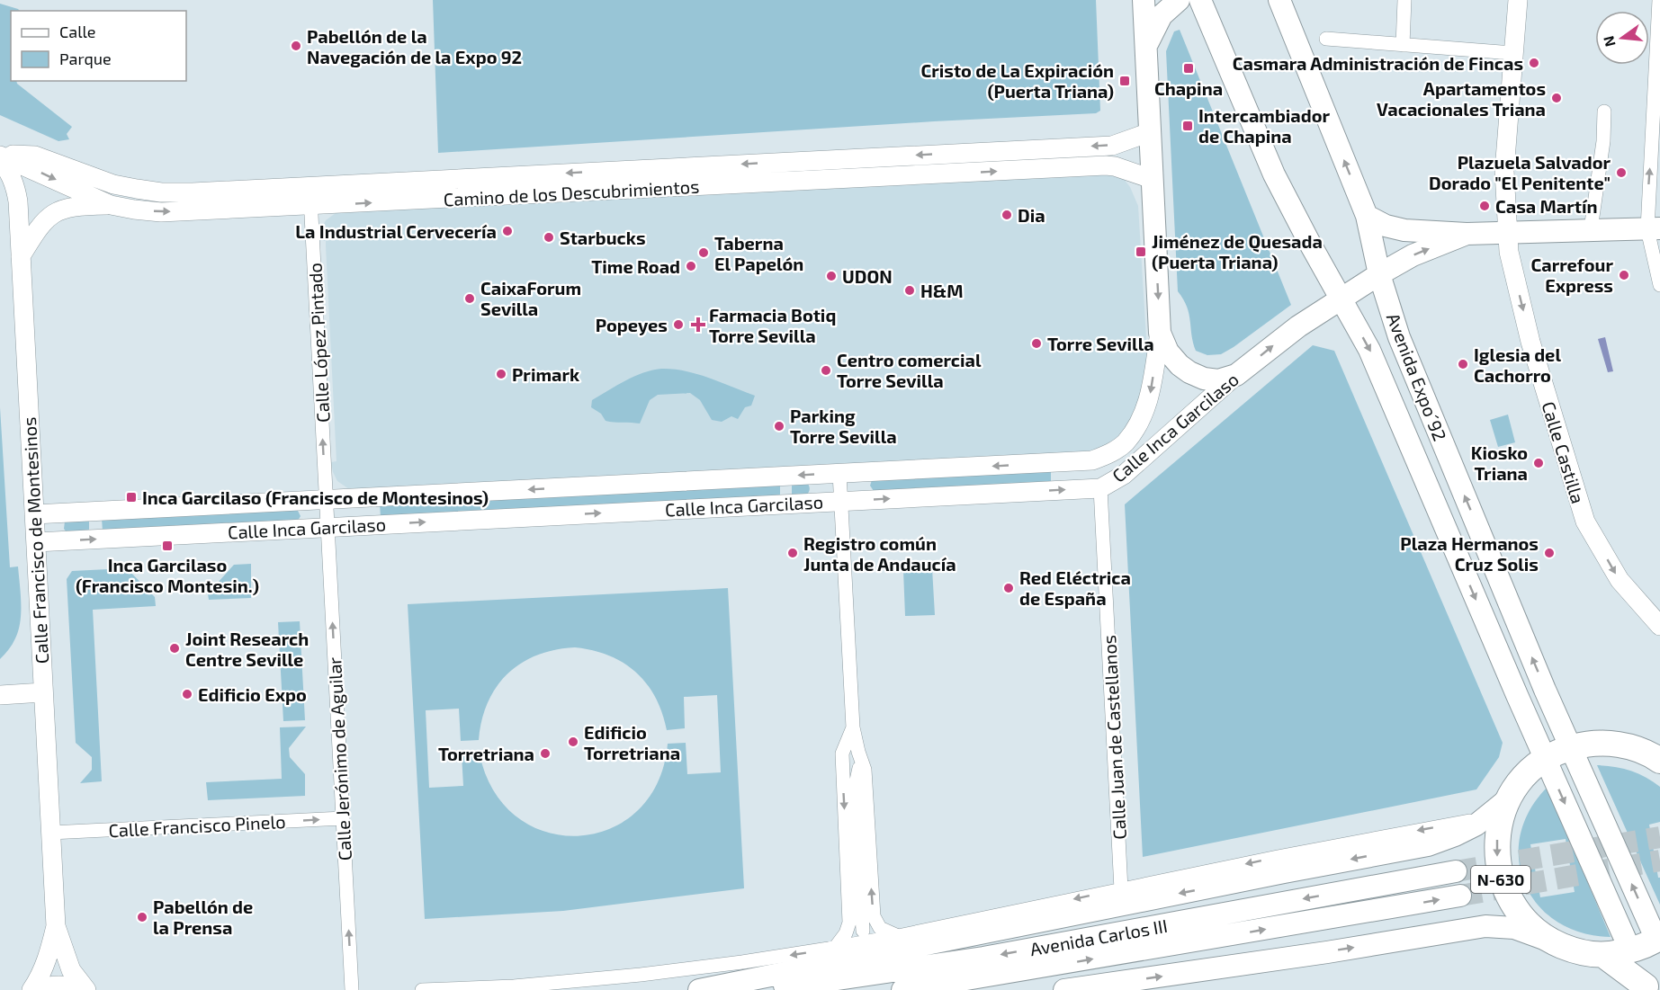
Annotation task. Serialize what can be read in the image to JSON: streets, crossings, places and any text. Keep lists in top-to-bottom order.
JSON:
{
  "streets": {
    "highway": ["N-630"],
    "main road": ["Avenida Expo´92", "Calle Inca Garcilaso", "Avenida Carlos III"],
    "street": [
      "Camino de los Descubrimientos",
      "Calle López Pintado",
      "Calle Castilla",
      "Calle Francisco de Montesinos",
      "Calle Juan de Castellanos",
      "Calle Jerónimo de Aguilar",
      "Calle Francisco Pinelo"
    ]
  },
  "crossings": [
    ["Camino de los Descubrimientos", "Calle López Pintado"],
    ["Camino de los Descubrimientos", "Calle Francisco de Montesinos"],
    ["Calle López Pintado", "Calle Inca Garcilaso"],
    ["Calle López Pintado", "Calle Jerónimo de Aguilar"],
    ["Avenida Expo´92", "Calle Inca Garcilaso"],
    ["Avenida Expo´92", "N-630"],
    ["Calle Inca Garcilaso", "Calle Francisco de Montesinos"],
    ["Calle Inca Garcilaso", "Calle Juan de Castellanos"],
    ["Calle Inca Garcilaso", "Calle Jerónimo de Aguilar"],
    ["Calle Francisco de Montesinos", "Calle Francisco Pinelo"],
    ["Calle Jerónimo de Aguilar", "Calle Francisco Pinelo"]
  ],
  "one_way": [
    "Calle López Pintado",
    "Calle Castilla",
    "Calle Jerónimo de Aguilar",
    "Calle Francisco Pinelo"
  ],
  "places": {
    "other": [
      "Pabellón de la Navegación de la Expo 92",
      "Casmara Administración de Fincas",
      "Apartamentos Vacacionales Triana",
      "Plazuela Salvador Dorado \"El Penitente\"",
      "Casa Martín",
      "Dia",
      "La Industrial Cervecería",
      "Starbucks",
      "Taberna El Papelón",
      "Time Road",
      "Carrefour Express",
      "UDON",
      "H&M",
      "CaixaForum Sevilla",
      "Popeyes",
      "Torre Sevilla",
      "Iglesia del Cachorro",
      "Centro comercial Torre Sevilla",
      "Primark",
      "Parking Torre Sevilla",
      "Kiosko Triana",
      "Registro común Junta de Andaucía",
      "Plaza Hermanos Cruz Solis",
      "Red Eléctrica de España",
      "Joint Research Centre Seville",
      "Edificio Expo",
      "Edificio Torretriana",
      "Torretriana",
      "Pabellón de la Prensa"
    ],
    "transit": [
      "Chapina",
      "Cristo de La Expiración (Puerta Triana)",
      "Intercambiador de Chapina",
      "Jiménez de Quesada (Puerta Triana)",
      "Inca Garcilaso (Francisco de Montesinos)",
      "Inca Garcilaso (Francisco Montesin.)"
    ],
    "health": ["Farmacia Botiq Torre Sevilla"]
  },
  "legend": ["Calle", "Parque"],
  "north": "left"
}
